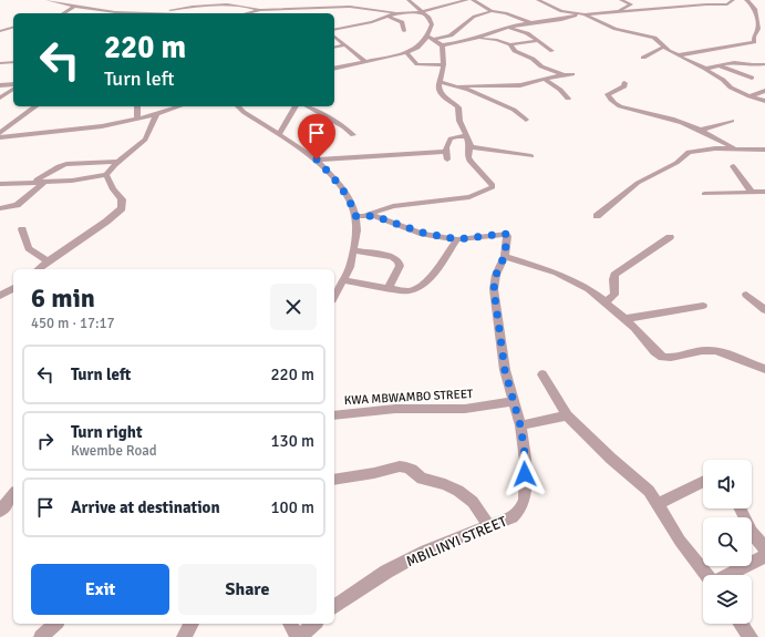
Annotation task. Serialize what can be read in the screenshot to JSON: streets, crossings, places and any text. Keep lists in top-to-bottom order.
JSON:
{
  "streets": {
    "street": ["KWA MBWAMBO STREET", "MBILINYI STREET"]
  },
  "crossings": [
    ["KWA MBWAMBO STREET", "MBILINYI STREET"]
  ],
  "page": {
    "turn": ["220 m", "Turn left"],
    "heading": ["6 min", "450 m · 17:17"],
    "list": [
      {
        "name": "Turn left",
        "value": "220 m"
      },
      {
        "name": "Turn right",
        "note": "Kwembe Road",
        "value": "130 m"
      },
      {
        "name": "Arrive at destination",
        "value": "100 m"
      }
    ],
    "buttons": ["Exit", "Share"]
  }
}
